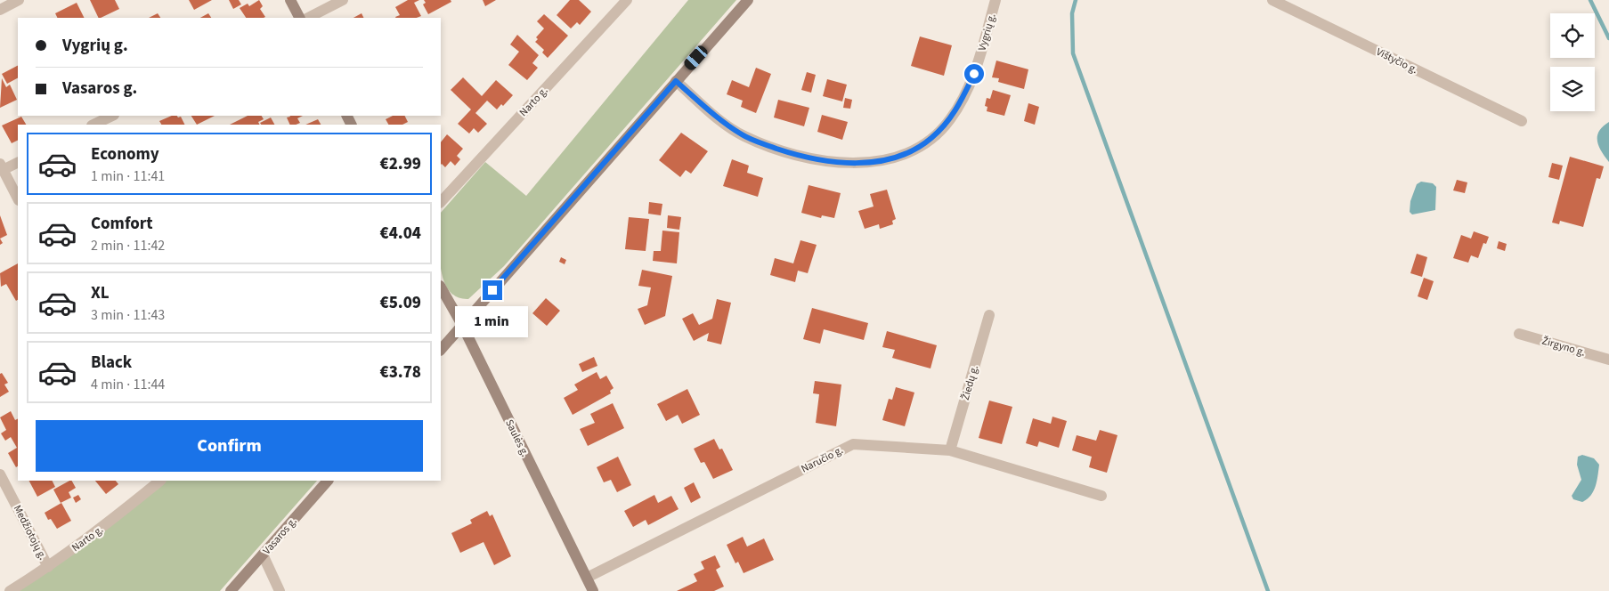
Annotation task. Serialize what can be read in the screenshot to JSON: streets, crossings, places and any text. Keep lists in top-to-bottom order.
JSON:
{
  "streets": {
    "main road": ["Saulės g.", "Vasaros g."],
    "street": [
      "Vygrių g.",
      "Vištyčio g.",
      "Narto g.",
      "Žirgyno g.",
      "Žiedų g.",
      "Naručio g.",
      "Medžiotojų g."
    ]
  },
  "crossings": [
    ["Narto g.", "Medžiotojų g."],
    ["Žiedų g.", "Naručio g."],
    ["Saulės g.", "Naručio g."]
  ],
  "page": {
    "banner": ["Vygrių g.", "Vasaros g."],
    "list": [
      {
        "name": "Economy",
        "note": "1 min · 11:41",
        "value": "€2.99"
      },
      {
        "name": "Comfort",
        "note": "2 min · 11:42",
        "value": "€4.04"
      },
      {
        "name": "XL",
        "note": "3 min · 11:43",
        "value": "€5.09"
      },
      {
        "name": "Black",
        "note": "4 min · 11:44",
        "value": "€3.78"
      }
    ],
    "bubble": "1 min",
    "buttons": "Confirm"
  }
}
